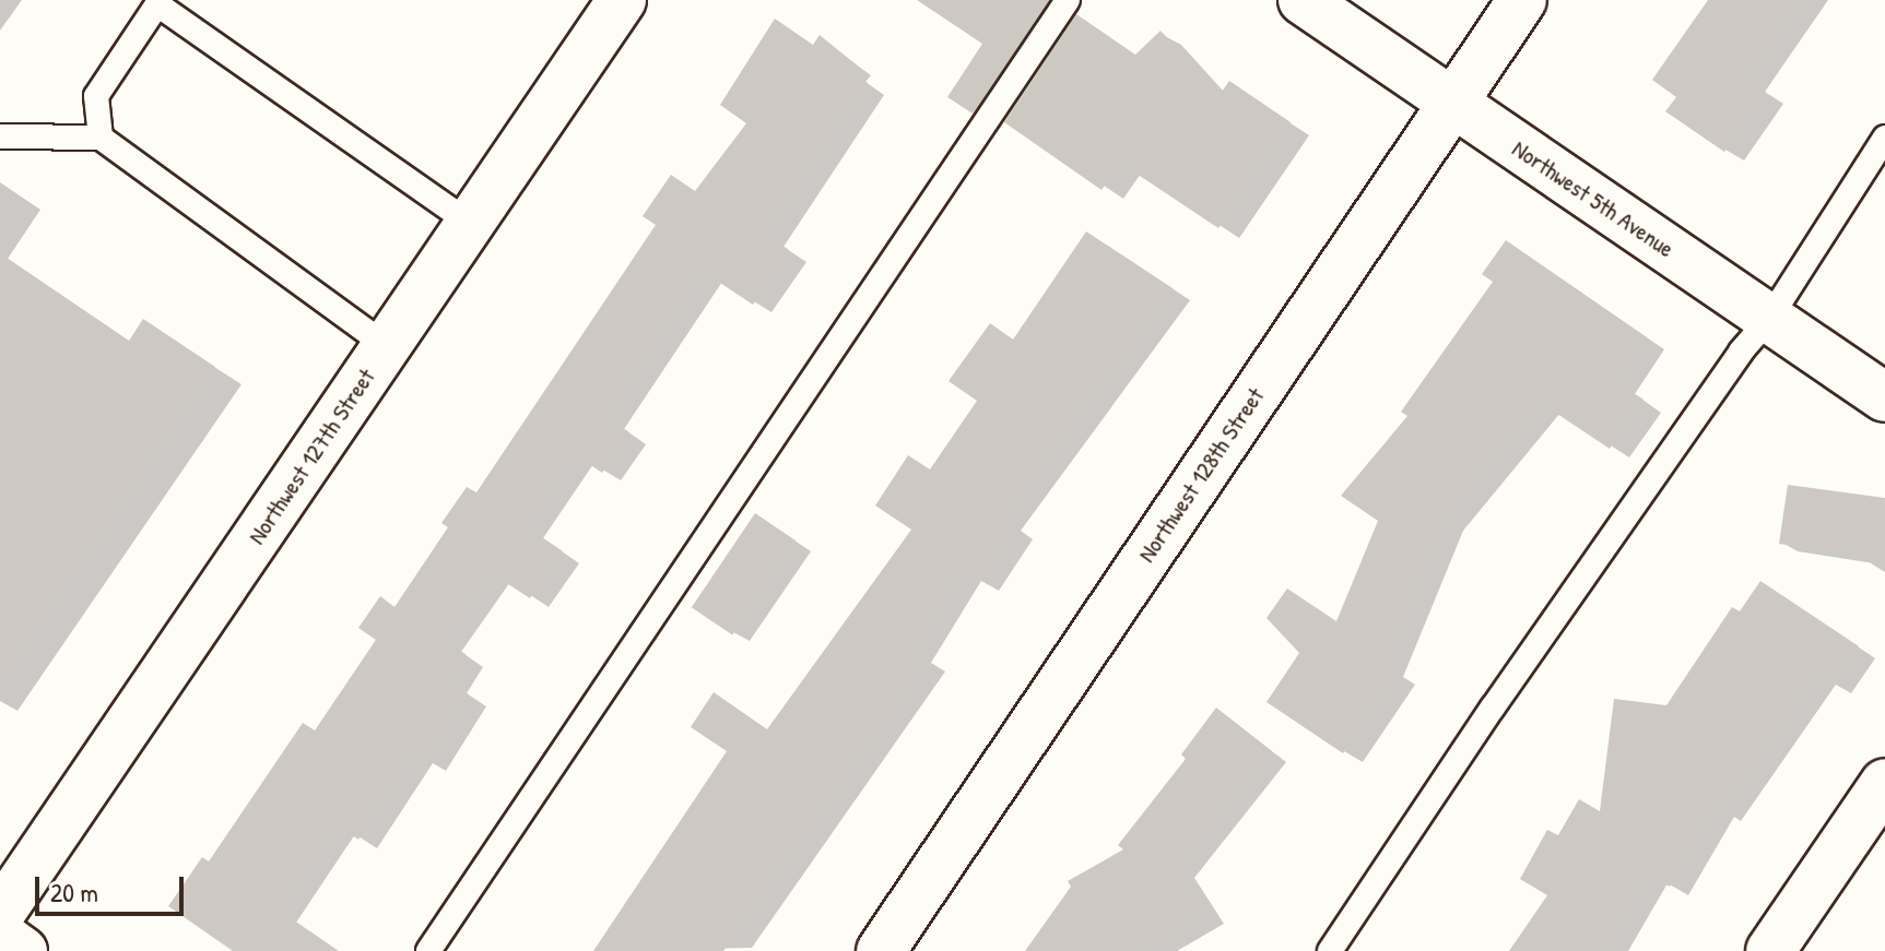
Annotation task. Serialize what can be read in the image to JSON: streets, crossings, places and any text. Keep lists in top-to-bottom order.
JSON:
{
  "streets": {
    "street": ["Northwest 5th Avenue", "Northwest 127th Street", "Northwest 128th Street"]
  },
  "crossings": [
    ["Northwest 5th Avenue", "Northwest 128th Street"]
  ],
  "scale_bar": "20 m"
}
